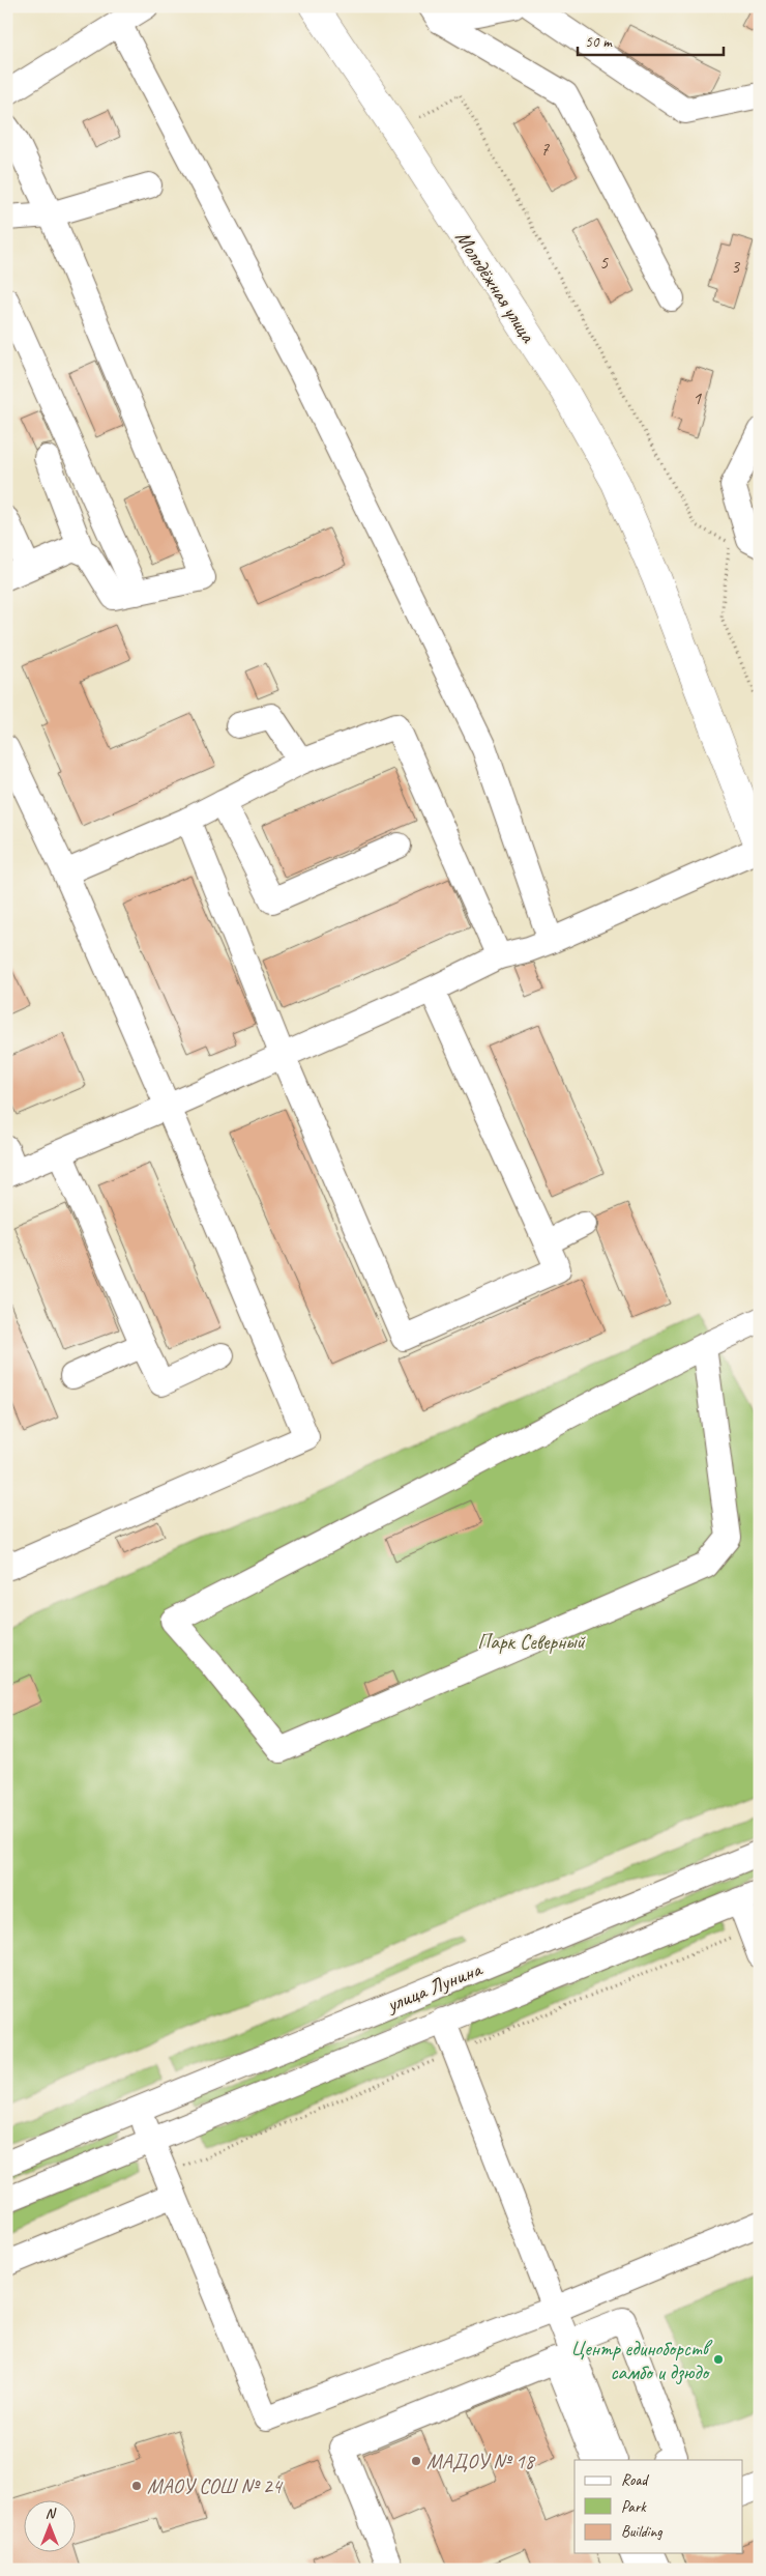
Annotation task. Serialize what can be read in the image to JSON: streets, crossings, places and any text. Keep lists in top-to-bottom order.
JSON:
{
  "streets": {
    "main road": ["Молодёжная улица"],
    "street": ["улица Лунина"]
  },
  "parks": ["Парк Северный"],
  "places": ["Центр единоборств самбо и дзюдо", "МАДОУ № 18", "МАОУ СОШ № 24"],
  "house_numbers": [
    "7",
    "5",
    "3",
    "1"
  ],
  "legend": ["Road", "Park", "Building"],
  "scale_bar": "50 m",
  "north": "top"
}
